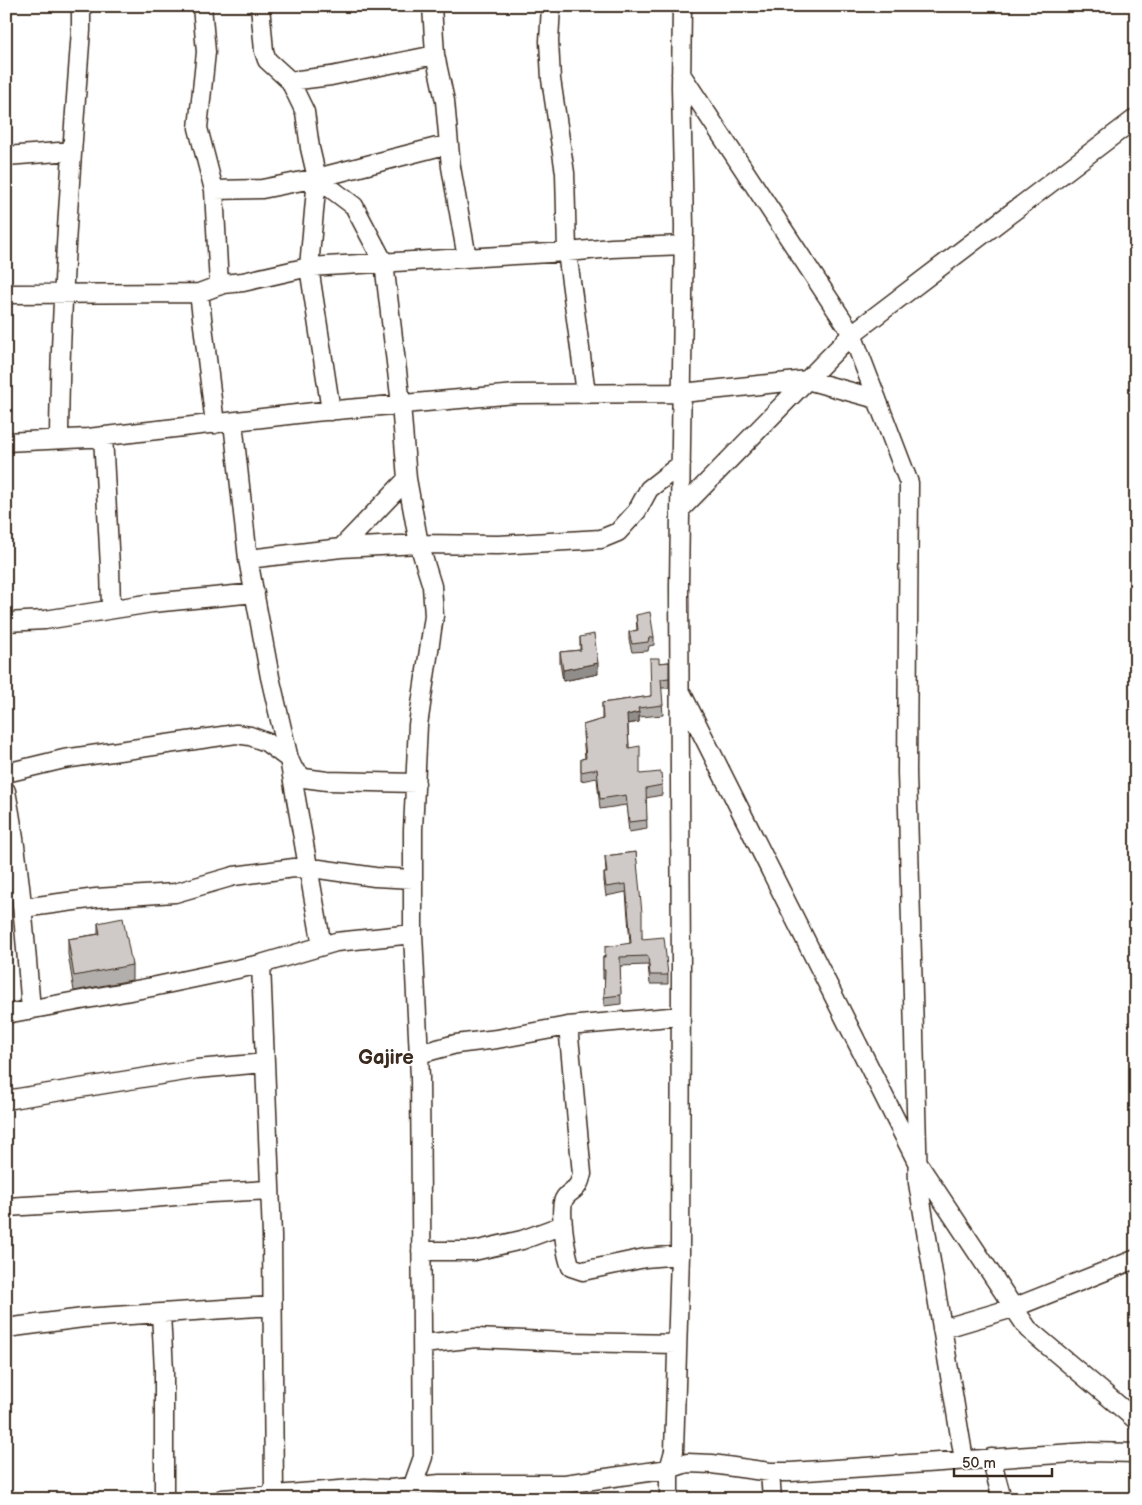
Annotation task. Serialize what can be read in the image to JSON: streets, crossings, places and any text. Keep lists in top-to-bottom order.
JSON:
{
  "districts": ["Gajire"],
  "scale_bar": "50 m"
}
